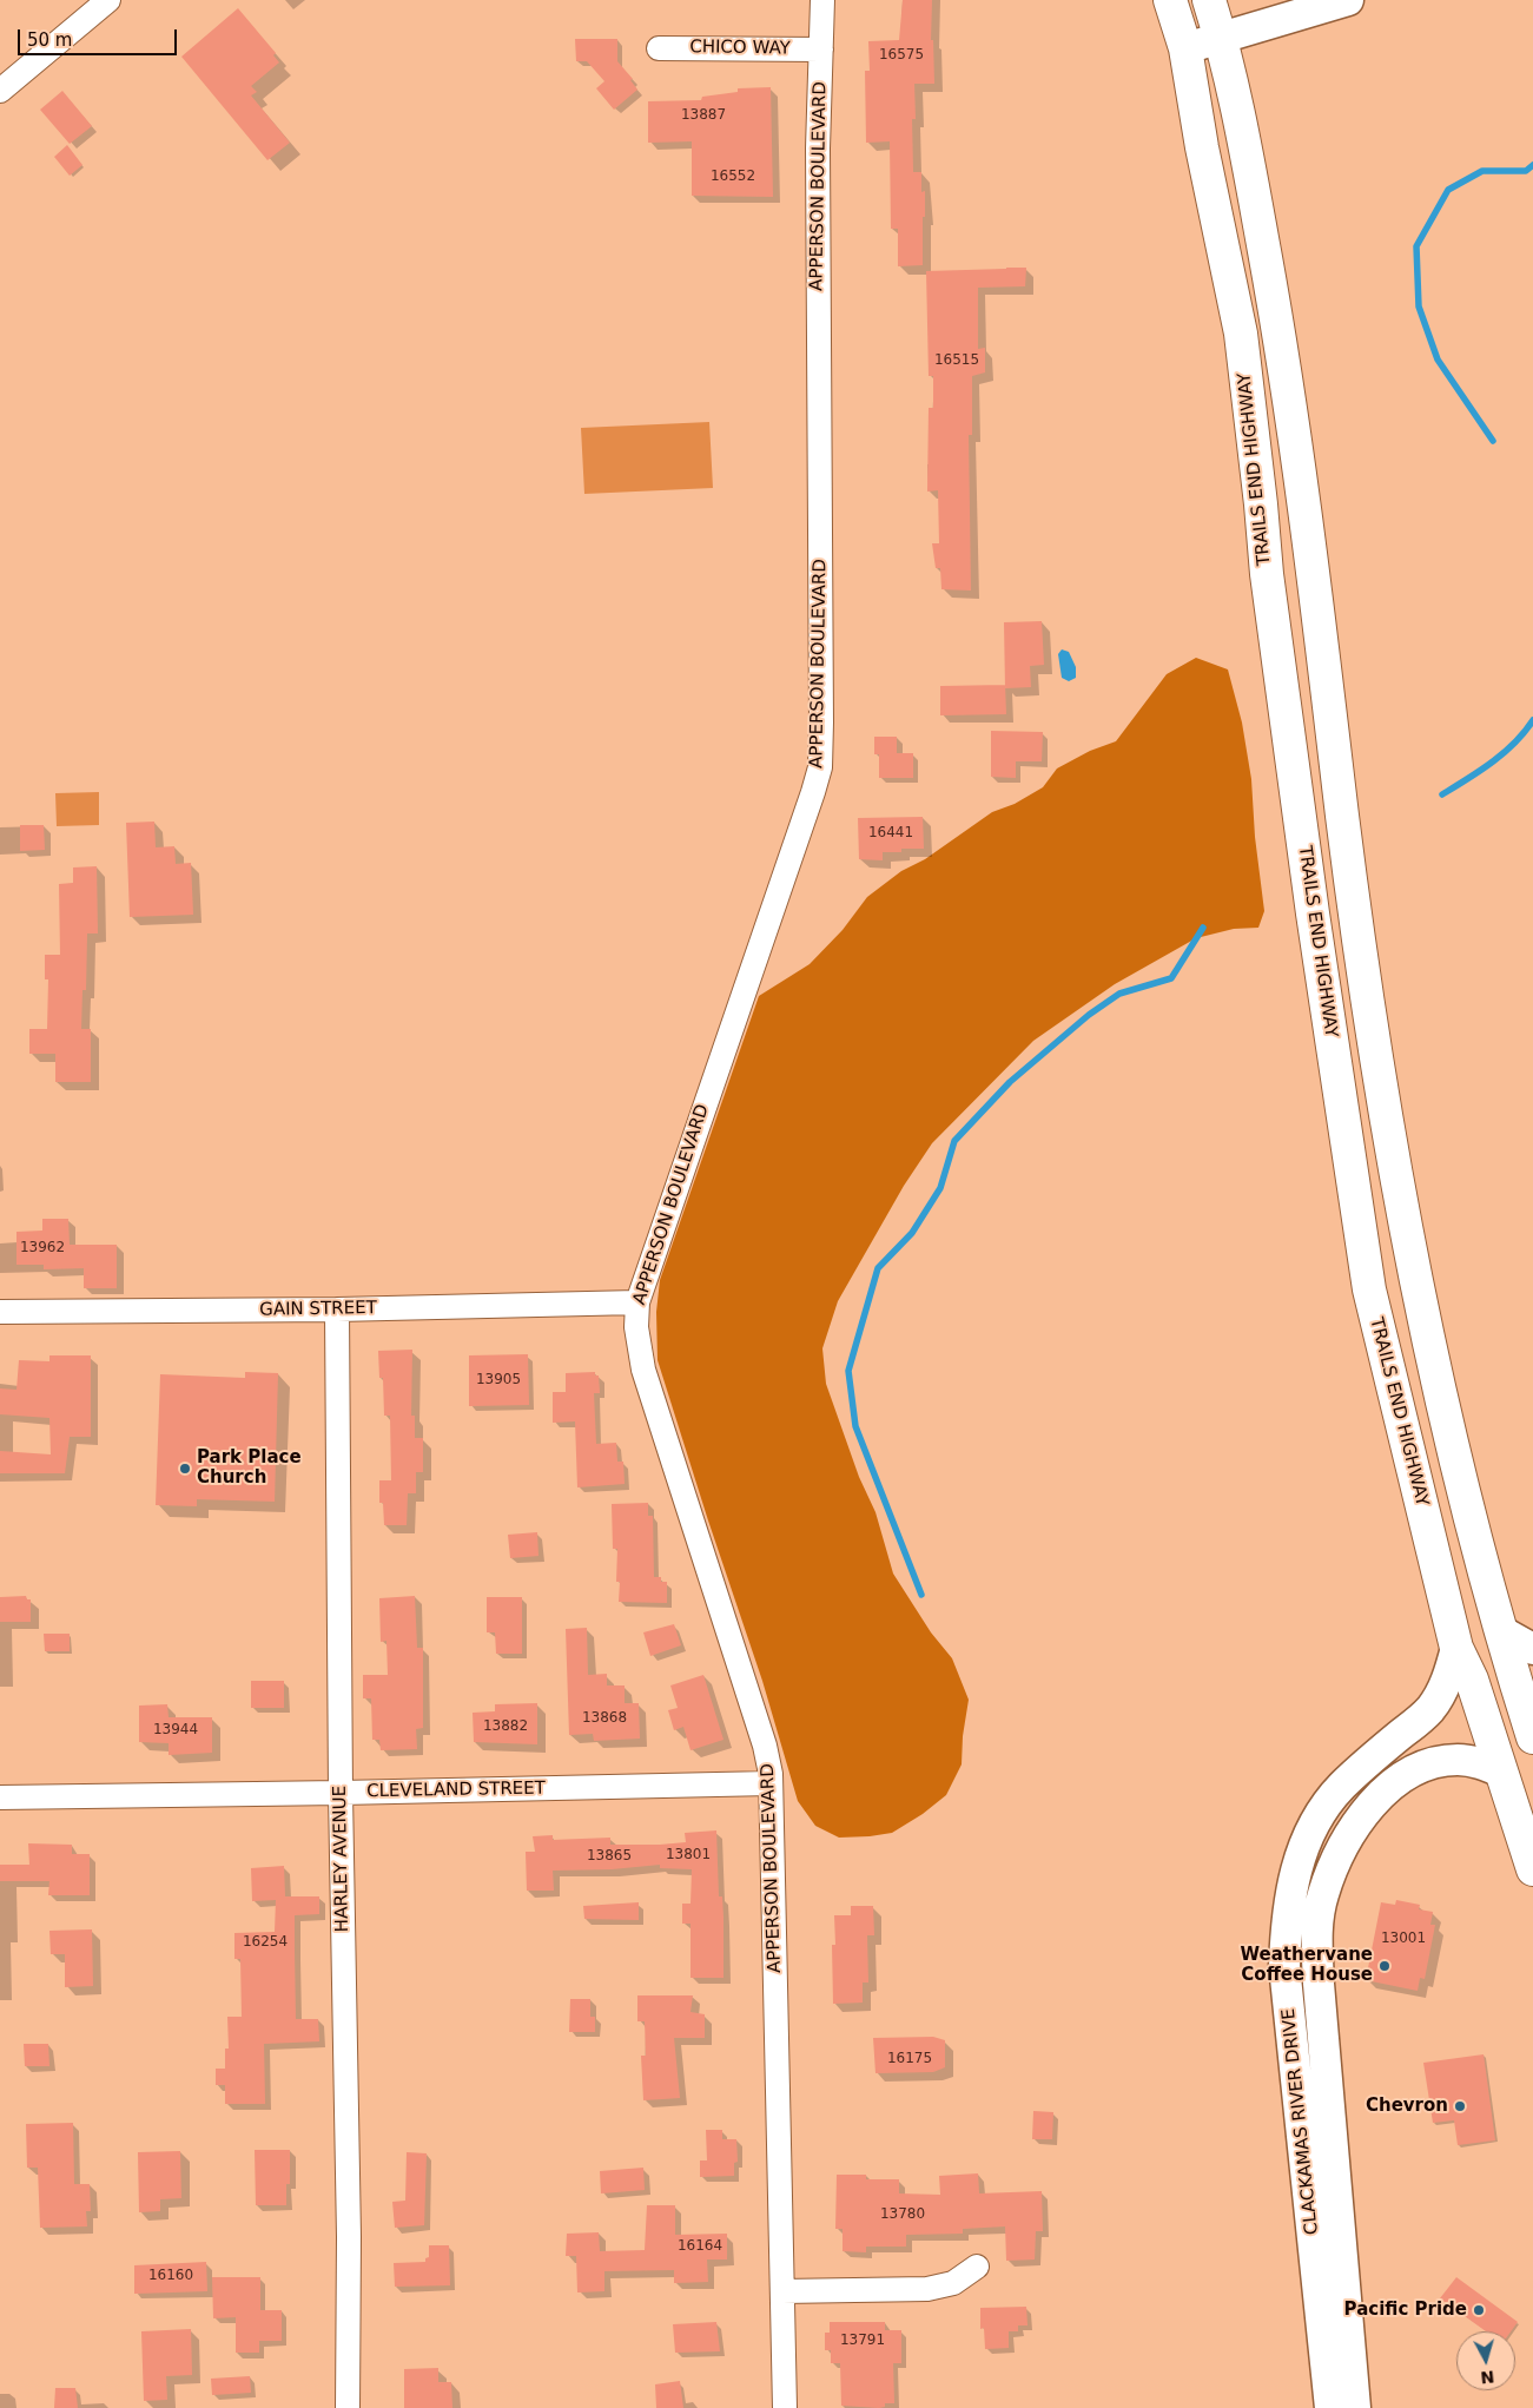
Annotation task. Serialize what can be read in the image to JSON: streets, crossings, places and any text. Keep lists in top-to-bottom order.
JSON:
{
  "streets": {
    "highway": ["TRAILS END HIGHWAY"],
    "main road": ["CLACKAMAS RIVER DRIVE"],
    "street": [
      "CHICO WAY",
      "APPERSON BOULEVARD",
      "GAIN STREET",
      "CLEVELAND STREET",
      "HARLEY AVENUE"
    ]
  },
  "crossings": [
    ["CHICO WAY", "APPERSON BOULEVARD"],
    ["APPERSON BOULEVARD", "GAIN STREET"],
    ["APPERSON BOULEVARD", "CLEVELAND STREET"],
    ["TRAILS END HIGHWAY", "CLACKAMAS RIVER DRIVE"],
    ["GAIN STREET", "HARLEY AVENUE"],
    ["CLEVELAND STREET", "HARLEY AVENUE"]
  ],
  "places": [
    "Park Place Church",
    "Weathervane Coffee House",
    "Chevron",
    "Pacific Pride"
  ],
  "house_numbers": [
    "16575",
    "13887",
    "16552",
    "16515",
    "16441",
    "13962",
    "13905",
    "13868",
    "13882",
    "13944",
    "13801",
    "13865",
    "13001",
    "16254",
    "16175",
    "13780",
    "16164",
    "16160",
    "13791"
  ],
  "scale_bar": "50 m",
  "north": "bottom"
}
